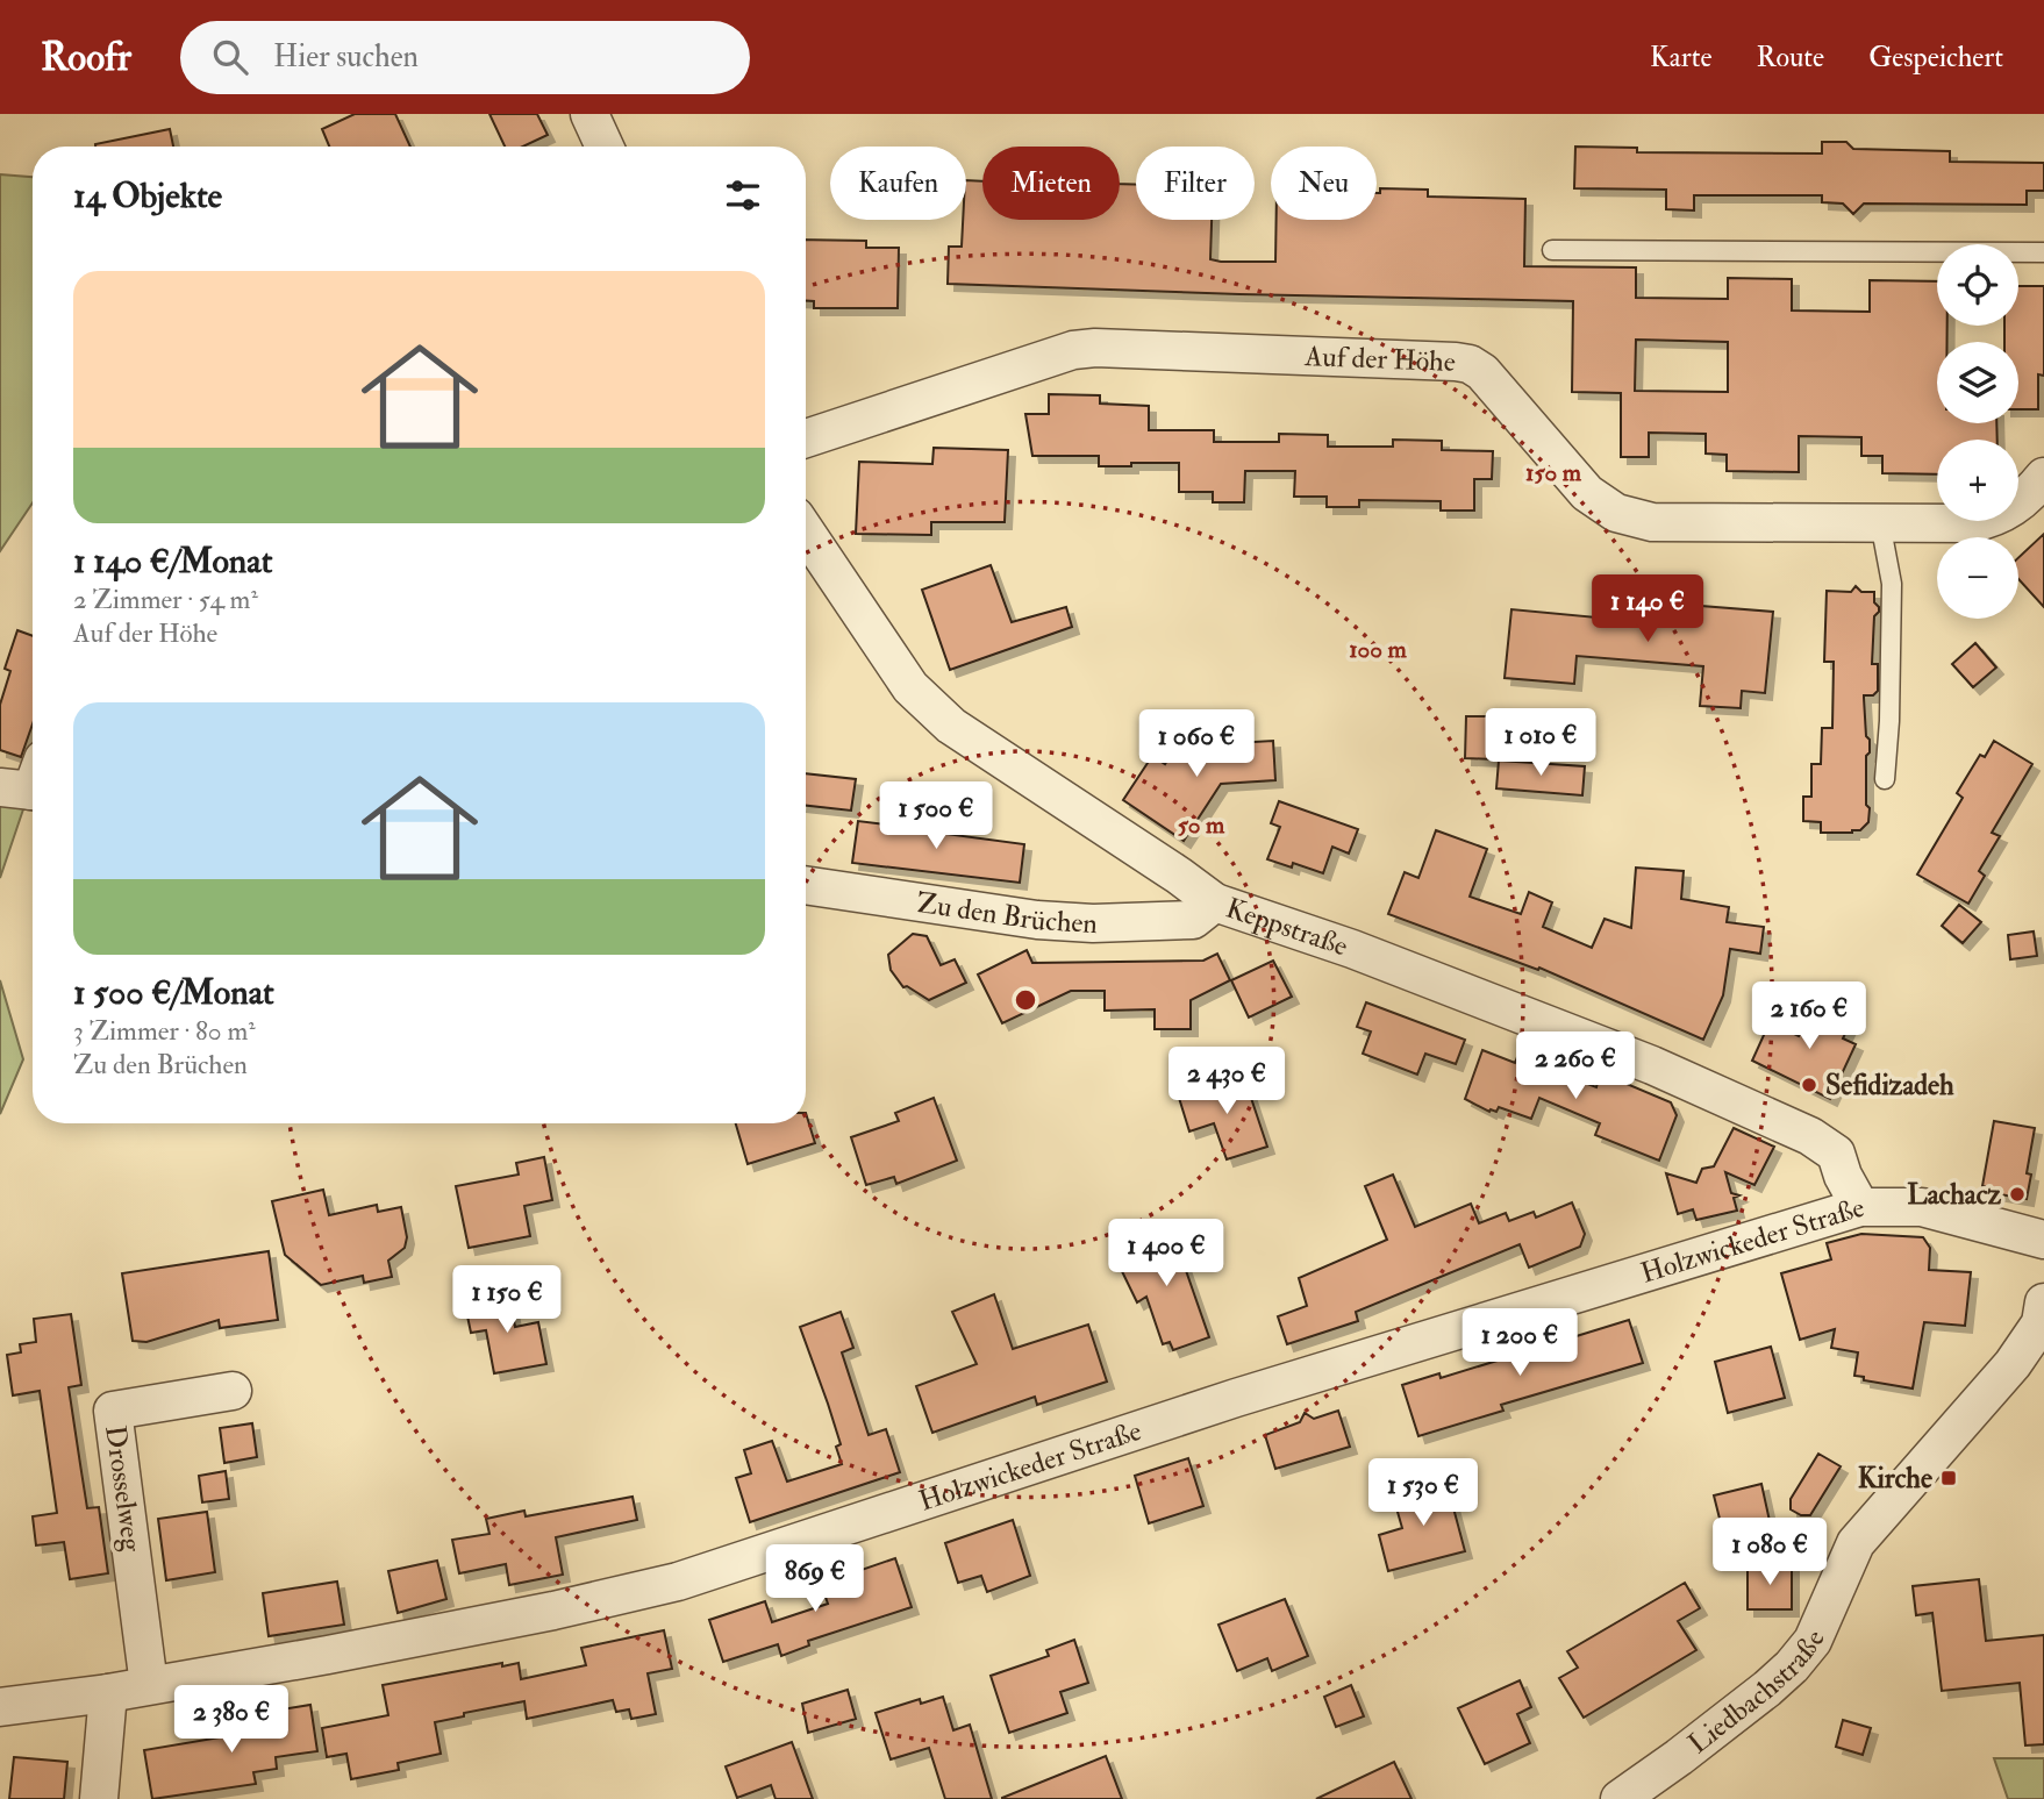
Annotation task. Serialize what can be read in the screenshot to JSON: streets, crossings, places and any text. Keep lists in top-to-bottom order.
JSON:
{
  "streets": {
    "street": [
      "Auf der Höhe",
      "Zu den Brüchen",
      "Keppstraße",
      "Holzwickeder Straße",
      "Drosselweg",
      "Liedbachstraße"
    ]
  },
  "crossings": [
    ["Zu den Brüchen", "Keppstraße"],
    ["Keppstraße", "Holzwickeder Straße"],
    ["Holzwickeder Straße", "Drosselweg"]
  ],
  "places": {
    "other": ["Sefidizadeh", "Lachacz"],
    "transit": ["Kirche"]
  },
  "page": {
    "header": "Roofr",
    "search": "Hier suchen",
    "nav": ["Karte", "Route", "Gespeichert"],
    "chip": [
      "Kaufen",
      "Mieten",
      "Filter",
      "Neu"
    ],
    "heading": "14 Objekte",
    "map_buttons": ["+", "−"],
    "list": [
      {
        "name": "1 140 €/Monat",
        "note": "2 Zimmer · 54 m² · Auf der Höhe"
      },
      {
        "name": "1 500 €/Monat",
        "note": "3 Zimmer · 80 m² · Zu den Brüchen"
      }
    ],
    "price": [
      "1 140 €",
      "1 010 €",
      "1 060 €",
      "1 500 €",
      "2 160 €",
      "2 260 €",
      "2 430 €",
      "1 400 €",
      "1 150 €",
      "1 200 €",
      "1 530 €",
      "1 080 €",
      "869 €",
      "2 380 €"
    ]
  },
  "rings": ["150 m", "100 m", "50 m"]
}
